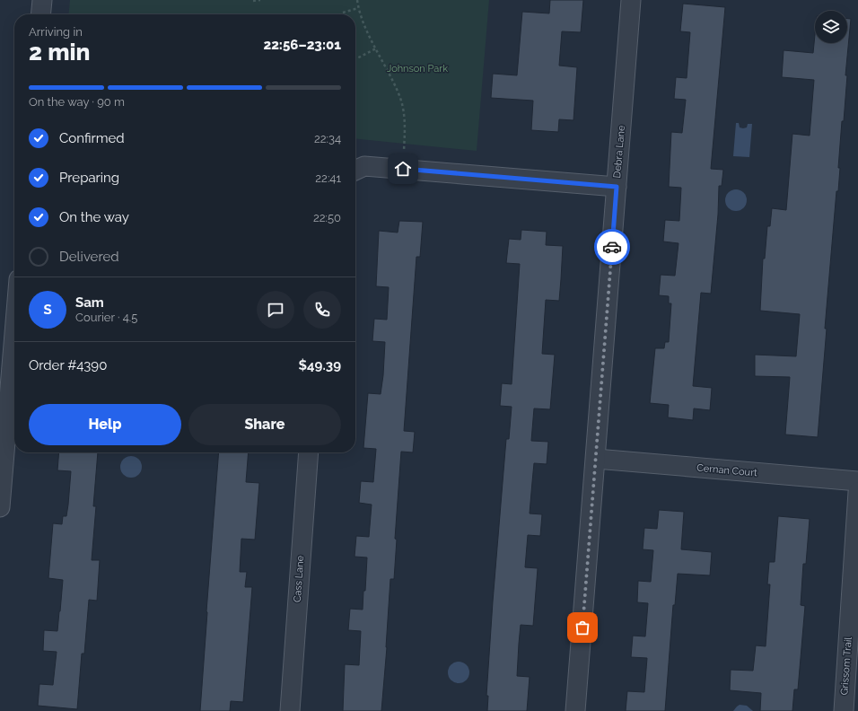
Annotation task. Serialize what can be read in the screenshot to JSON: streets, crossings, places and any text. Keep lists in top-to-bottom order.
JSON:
{
  "streets": {
    "street": [
      "Debra Lane",
      "Cernan Court",
      "Cass Lane",
      "Grissom Trail"
    ]
  },
  "crossings": [
    ["Debra Lane", "Cernan Court"]
  ],
  "parks": ["Johnson Park"],
  "page": {
    "heading": ["2 min", "Arriving in", "22:56–23:01"],
    "panel": [
      "Sam",
      "Courier · 4.5",
      "Order #4390",
      "$49.39"
    ],
    "bar": "On the way · 90 m",
    "list": [
      ["Confirmed", "22:34"],
      ["Preparing", "22:41"],
      ["On the way", "22:50"],
      "Delivered"
    ],
    "round": "S",
    "buttons": ["Help", "Share"]
  }
}
